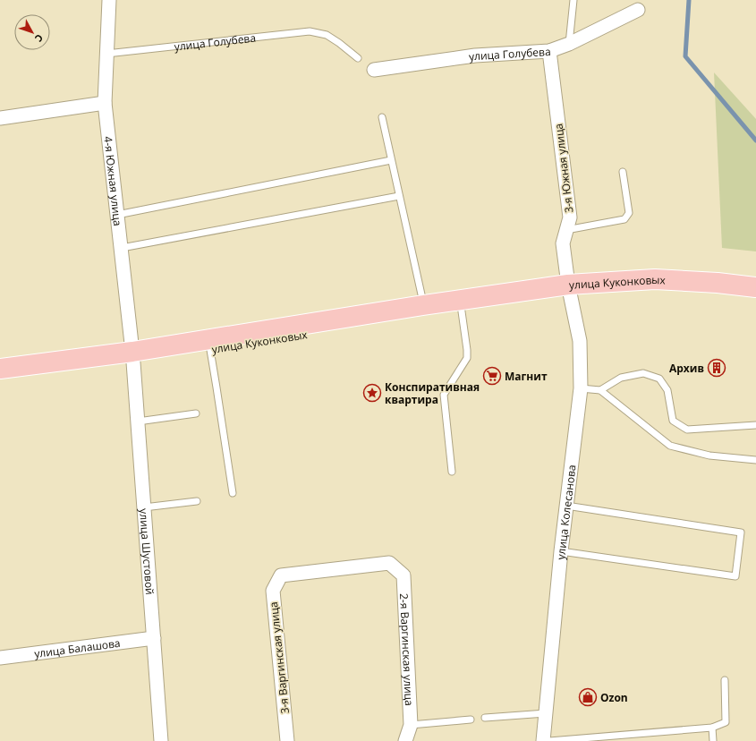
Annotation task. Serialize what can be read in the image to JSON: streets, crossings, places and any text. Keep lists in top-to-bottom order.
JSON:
{
  "streets": {
    "main road": ["улица Куконковых"],
    "street": [
      "улица Голубева",
      "3-я Южная улица",
      "4-я Южная улица",
      "улица Колесанова",
      "улица Шустовой",
      "улица Балашова",
      "2-я Варгинская улица",
      "3-я Варгинская улица"
    ]
  },
  "crossings": [
    ["улица Голубева", "3-я Южная улица"],
    ["улица Голубева", "4-я Южная улица"],
    ["3-я Южная улица", "улица Куконковых"],
    ["3-я Южная улица", "улица Колесанова"],
    ["4-я Южная улица", "улица Куконковых"],
    ["4-я Южная улица", "улица Шустовой"],
    ["улица Куконковых", "улица Колесанова"],
    ["улица Куконковых", "улица Шустовой"],
    ["улица Шустовой", "улица Балашова"],
    ["2-я Варгинская улица", "3-я Варгинская улица"]
  ],
  "places": {
    "building": ["Архив"],
    "supermarket": ["Магнит"],
    "place": ["Конспиративная квартира"],
    "shop": ["Ozon"]
  },
  "north": "bottom right"
}
